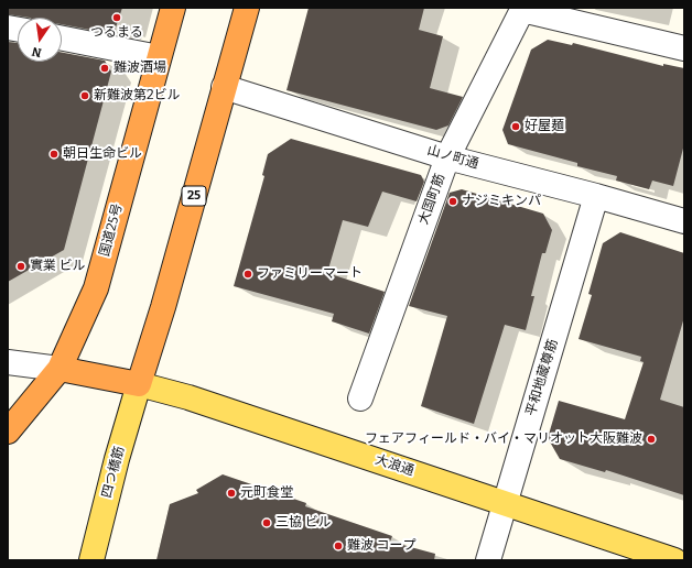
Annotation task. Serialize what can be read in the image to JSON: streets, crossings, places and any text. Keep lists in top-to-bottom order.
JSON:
{
  "streets": {
    "highway": ["25", "国道25号", "大浪通"],
    "main road": ["四つ橋筋"],
    "street": ["山ノ町通", "大国町筋", "平和地蔵尊筋"]
  },
  "crossings": [
    ["山ノ町通", "25"],
    ["山ノ町通", "大国町筋"],
    ["山ノ町通", "平和地蔵尊筋"],
    ["25", "大浪通"],
    ["25", "四つ橋筋"],
    ["国道25号", "大浪通"],
    ["平和地蔵尊筋", "大浪通"],
    ["大浪通", "四つ橋筋"]
  ],
  "places": [
    "つるまる",
    "難波酒場",
    "新難波第2ビル",
    "好屋麺",
    "朝日生命ビル",
    "ナジミキンパ",
    "實業 ビル",
    "ファミリーマート",
    "フェアフィールド・バイ・マリオット大阪難波",
    "元町食堂",
    "三協 ビル",
    "難波 コープ"
  ],
  "north": "bottom"
}
